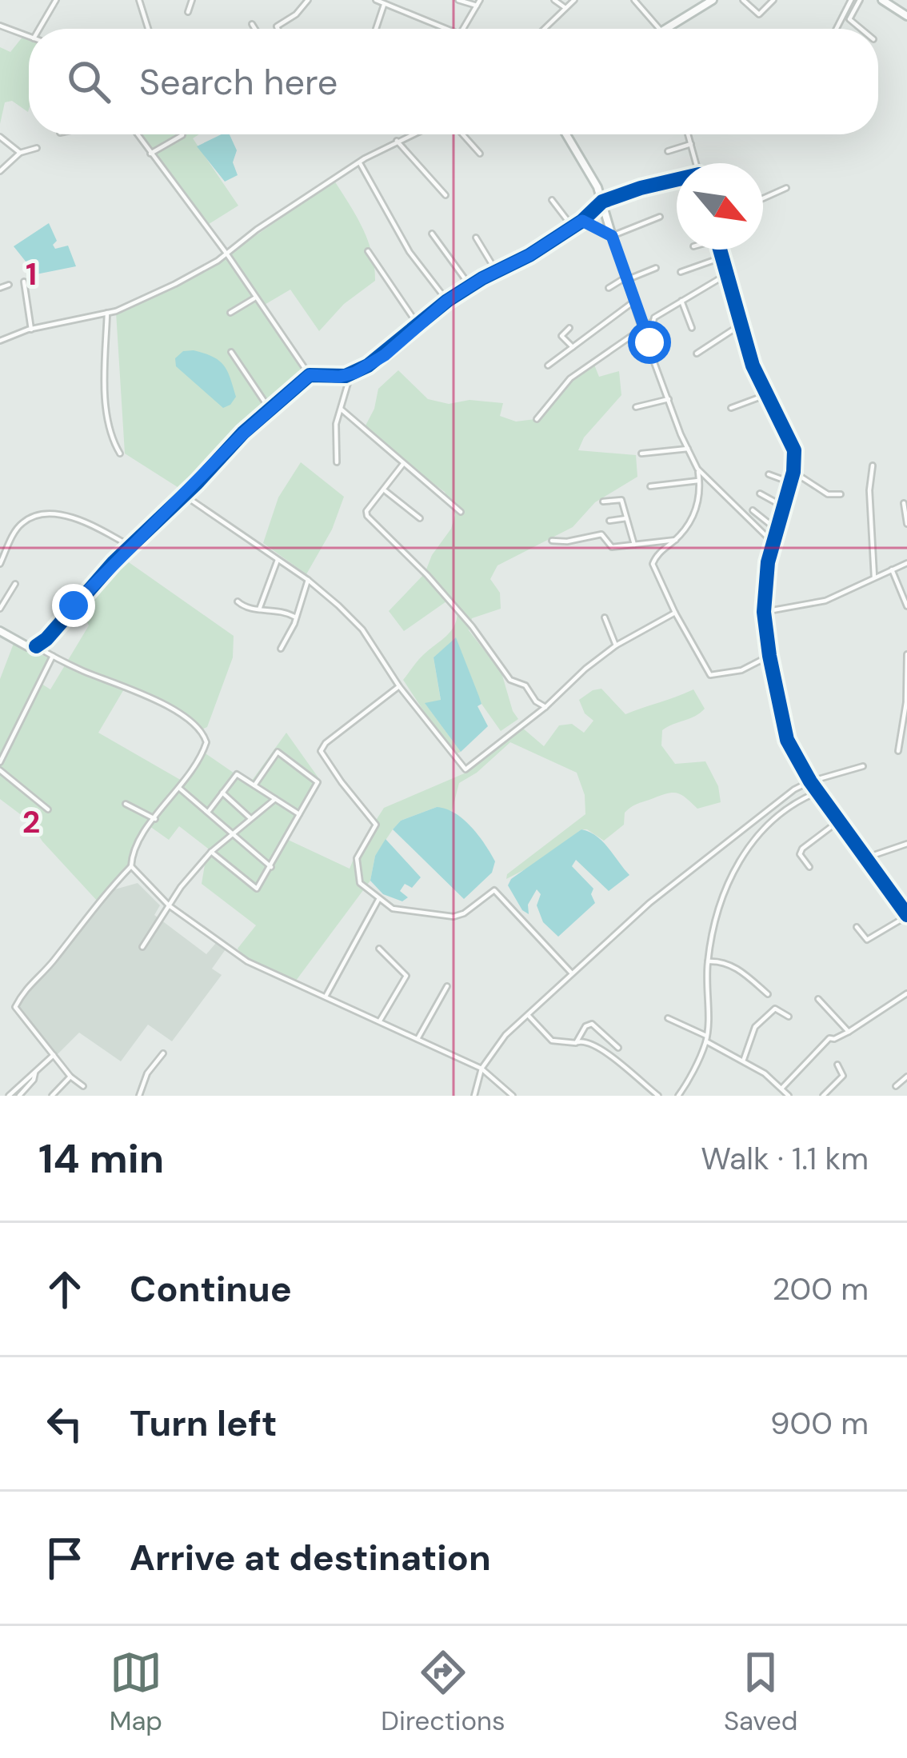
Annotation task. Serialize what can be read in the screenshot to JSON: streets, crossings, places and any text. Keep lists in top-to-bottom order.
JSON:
{
  "north": "bottom right",
  "page": {
    "search": "Search here",
    "heading": ["14 min", "Walk · 1.1 km"],
    "list": [
      ["Continue", "200 m"],
      ["Turn left", "900 m"],
      "Arrive at destination"
    ],
    "nav": ["Map", "Directions", "Saved"]
  },
  "grid": {
    "rows": ["1", "2"]
  }
}
